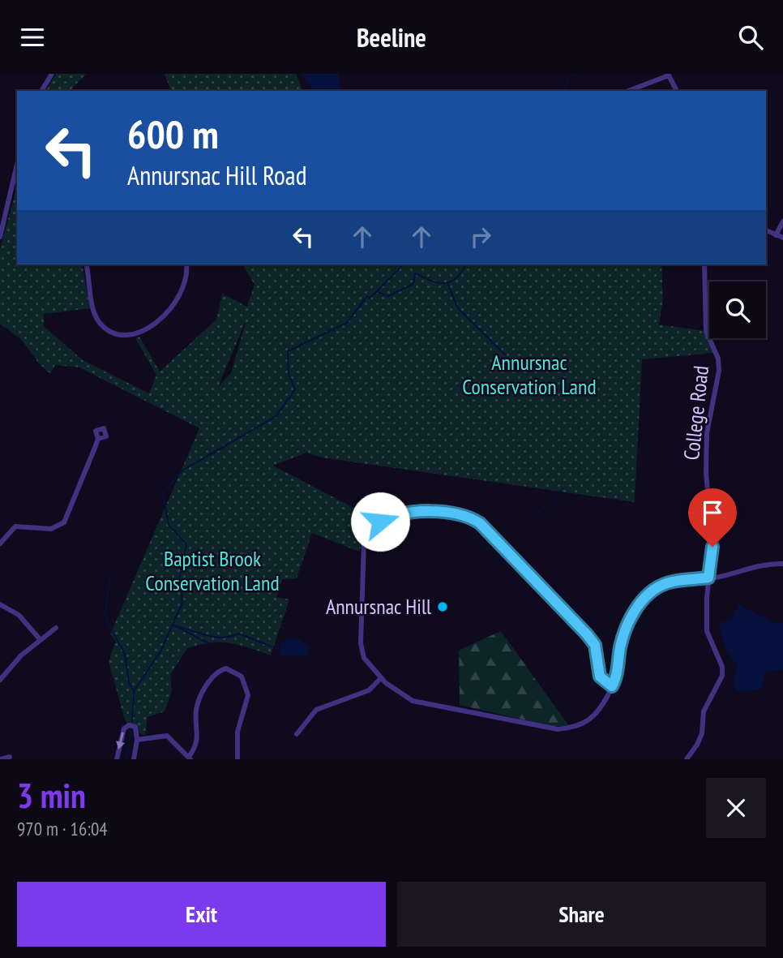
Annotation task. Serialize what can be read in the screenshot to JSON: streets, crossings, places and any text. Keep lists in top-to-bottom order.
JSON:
{
  "streets": {
    "street": ["College Road"]
  },
  "parks": ["Annursnac Conservation Land", "Baptist Brook Conservation Land"],
  "places": ["Annursnac Hill"],
  "page": {
    "header": "Beeline",
    "turn": ["600 m", "Annursnac Hill Road"],
    "heading": ["3 min", "970 m · 16:04"],
    "buttons": ["Exit", "Share"]
  }
}
